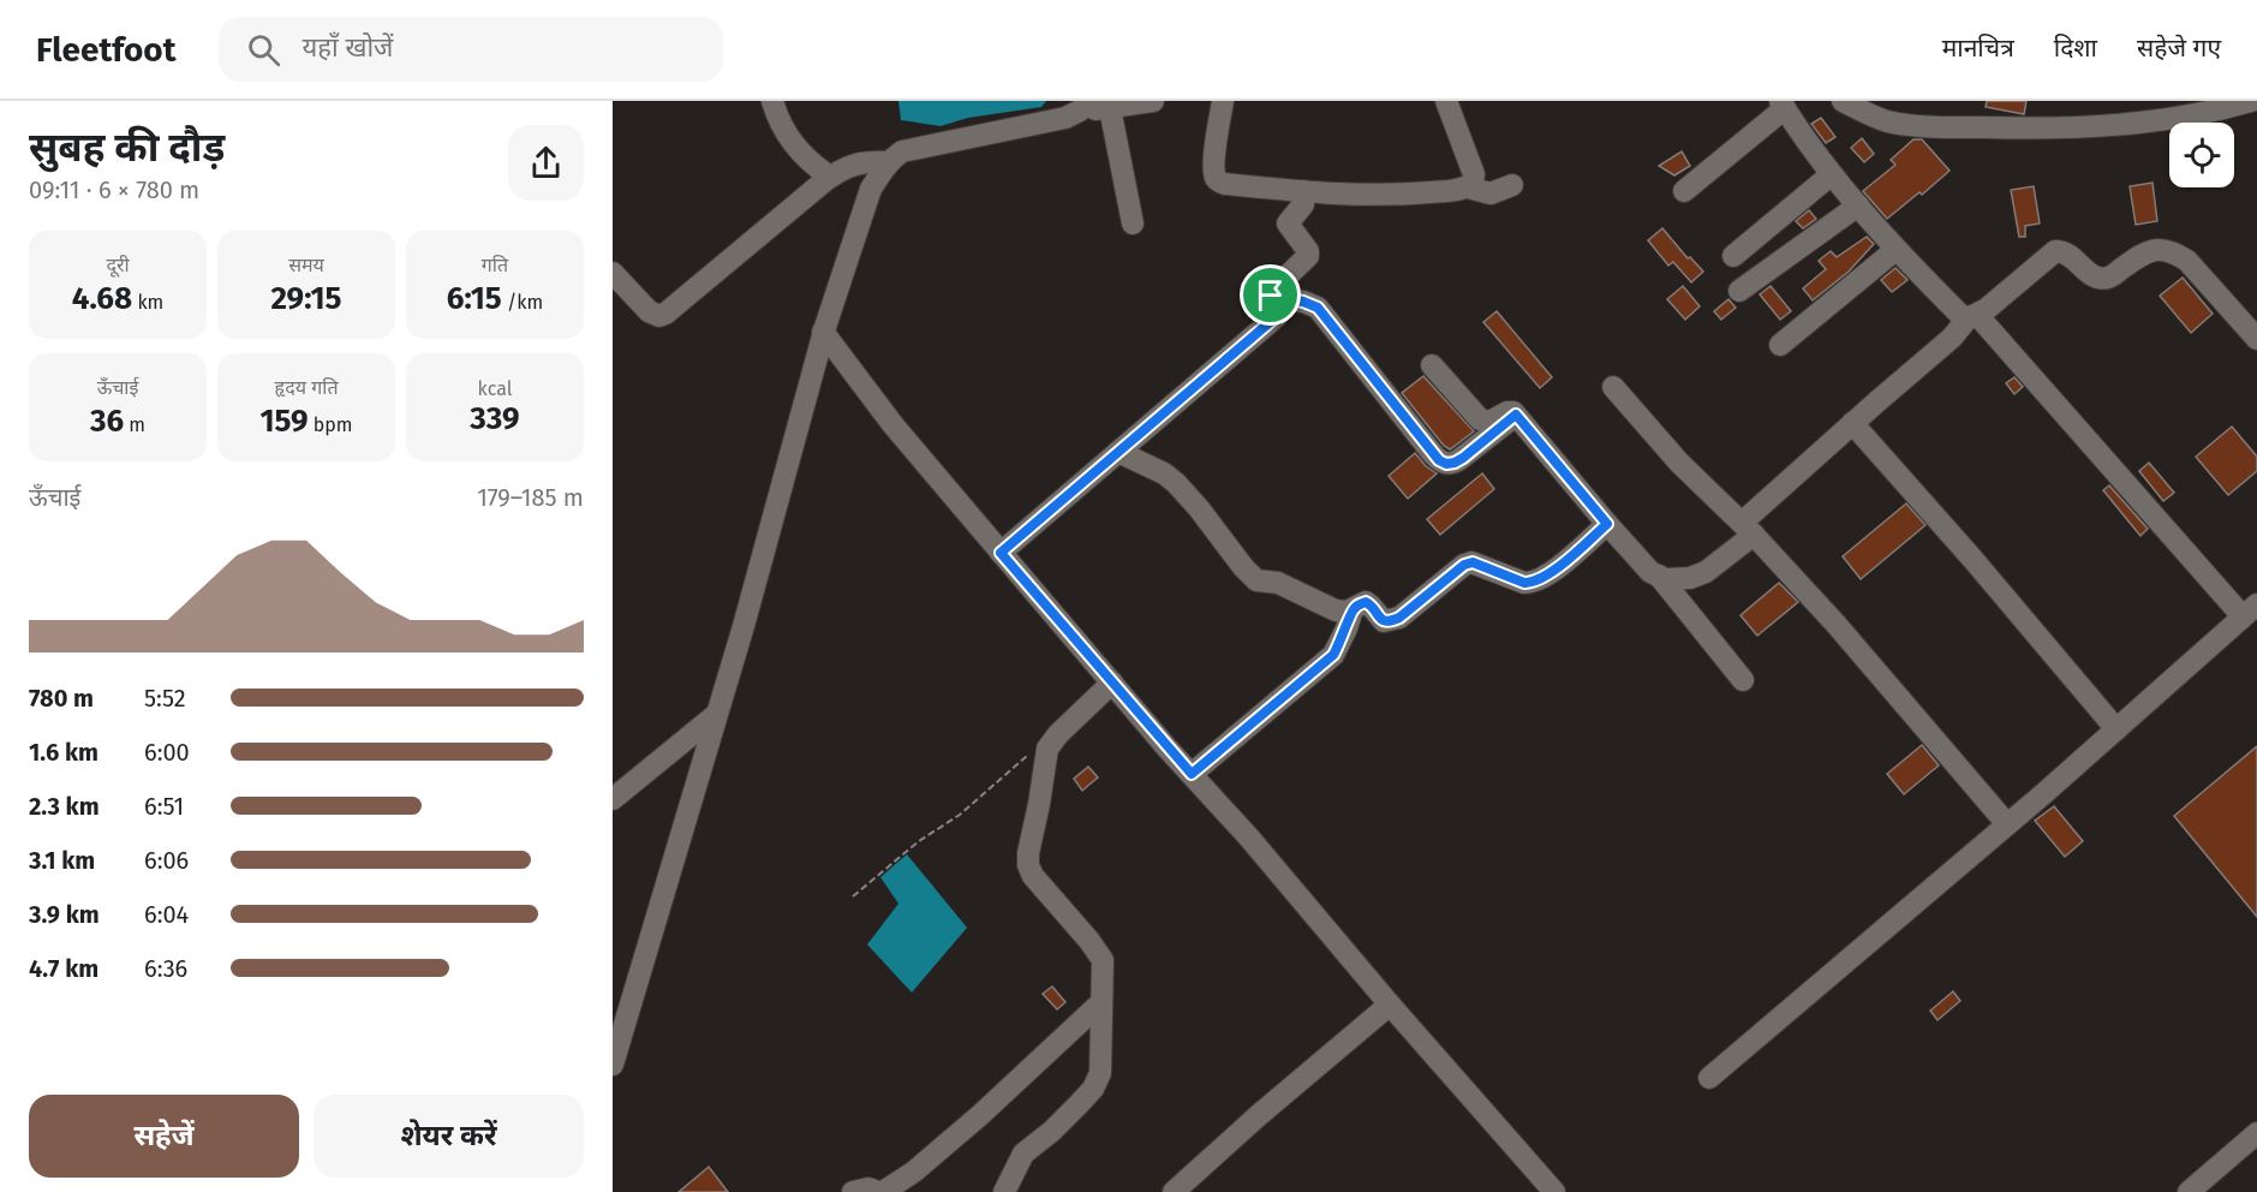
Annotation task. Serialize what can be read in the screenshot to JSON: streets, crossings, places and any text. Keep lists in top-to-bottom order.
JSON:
{
  "page": {
    "header": "Fleetfoot",
    "search": "यहाँ खोजें",
    "nav": ["मानचित्र", "दिशा", "सहेजे गए"],
    "heading": ["सुबह की दौड़", "09:11 · 6 × 780 m"],
    "stats": [
      ["दूरी", "4.68 km"],
      ["समय", "29:15"],
      ["गति", "6:15 /km"],
      ["ऊँचाई", "36 m"],
      ["हृदय गति", "159 bpm"],
      ["kcal", "339"]
    ],
    "chart": ["ऊँचाई", "179–185 m"],
    "list": [
      {
        "name": "780 m",
        "note": "5:52"
      },
      {
        "name": "1.6 km",
        "note": "6:00"
      },
      {
        "name": "2.3 km",
        "note": "6:51"
      },
      {
        "name": "3.1 km",
        "note": "6:06"
      },
      {
        "name": "3.9 km",
        "note": "6:04"
      },
      {
        "name": "4.7 km",
        "note": "6:36"
      }
    ],
    "buttons": ["सहेजें", "शेयर करें"]
  }
}
